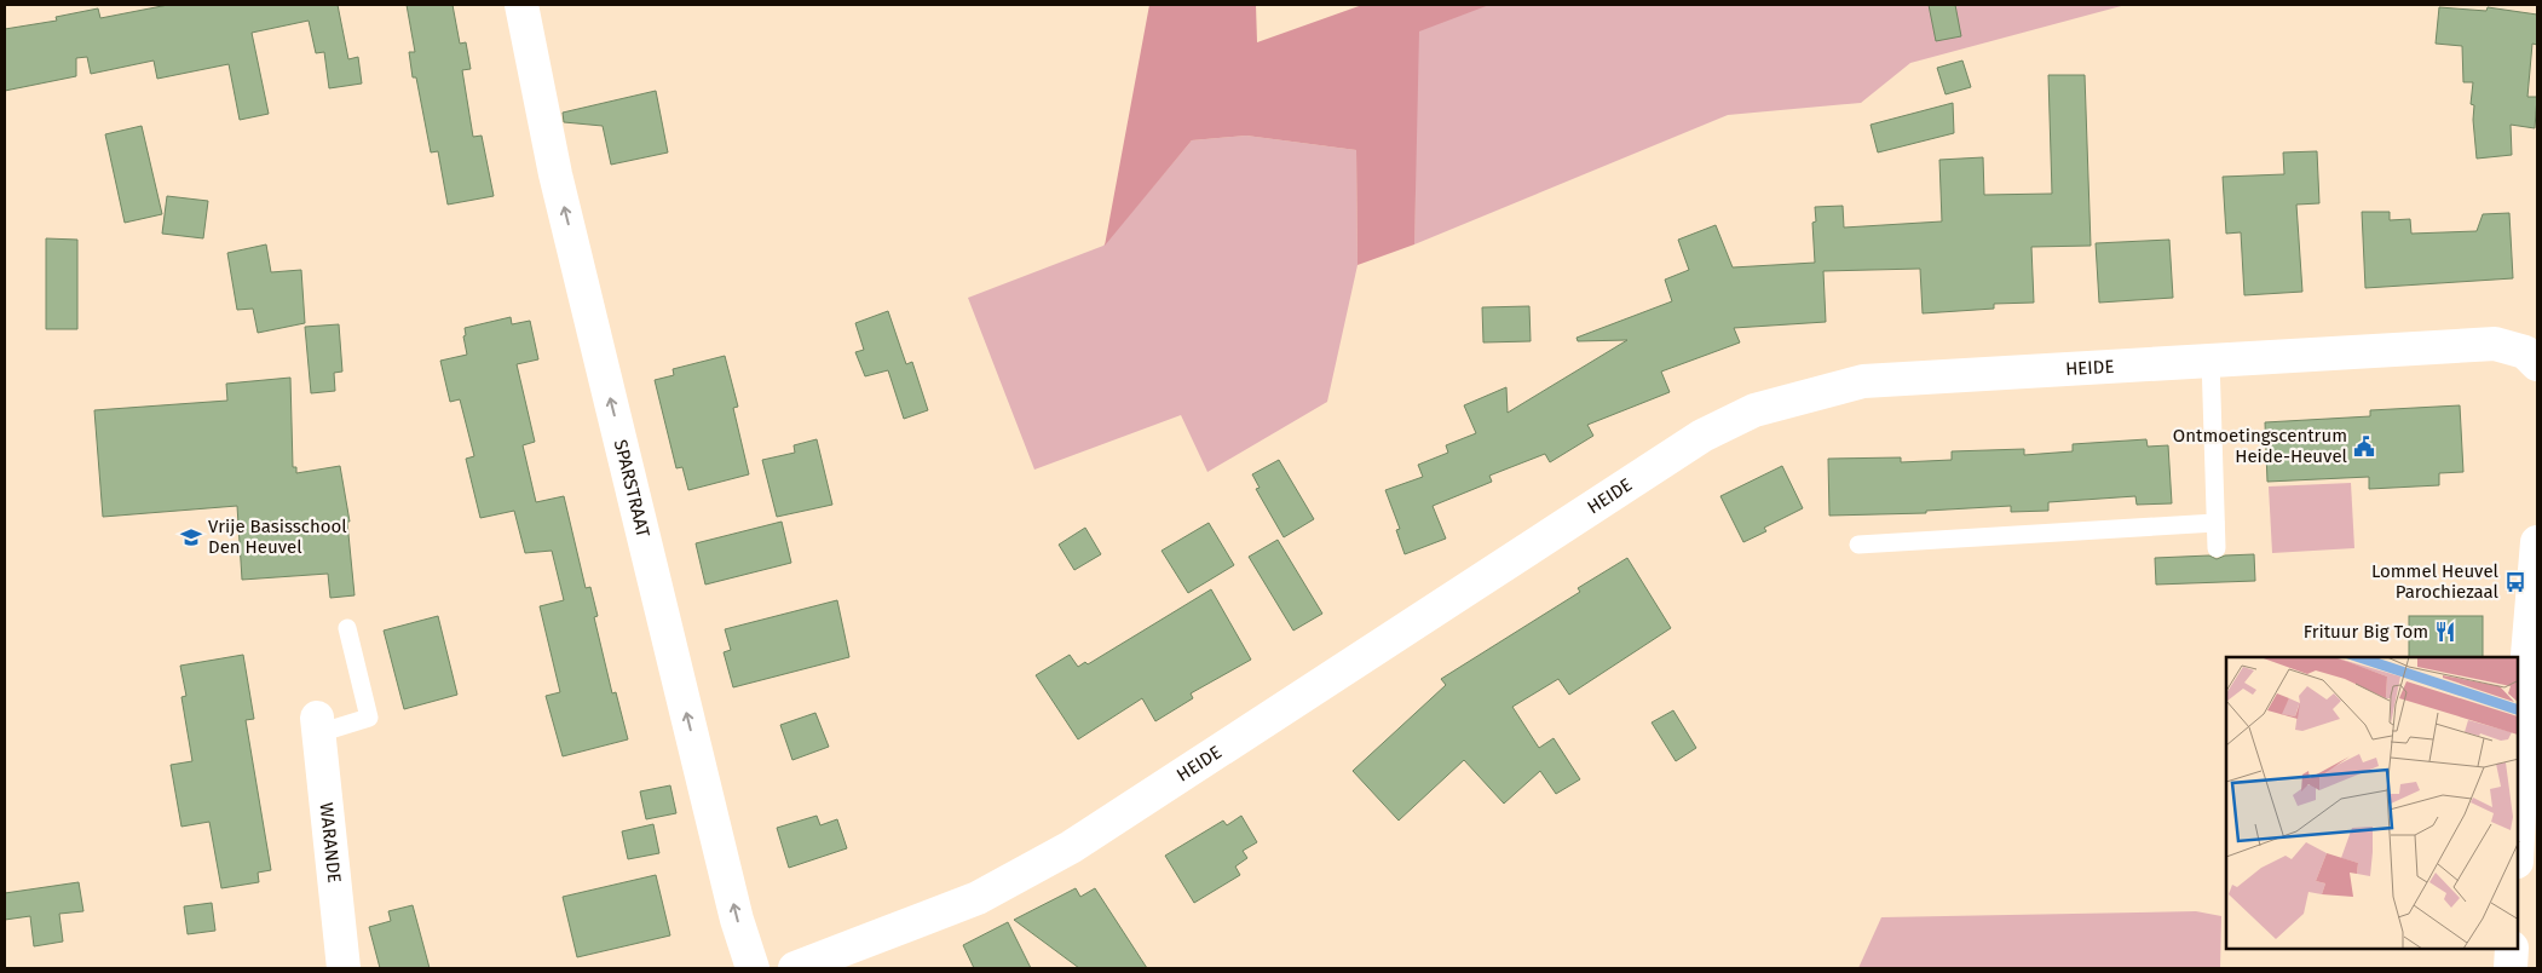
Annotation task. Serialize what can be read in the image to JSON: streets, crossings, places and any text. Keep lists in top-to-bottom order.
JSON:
{
  "streets": {
    "street": ["HEIDE", "SPARSTRAAT", "WARANDE"]
  },
  "one_way": ["SPARSTRAAT"],
  "places": {
    "public building": ["Ontmoetingscentrum Heide-Heuvel"],
    "school or university": ["Vrije Basisschool Den Heuvel"],
    "bus stop": ["Lommel Heuvel Parochiezaal"],
    "restaurant": ["Frituur Big Tom"]
  }
}
